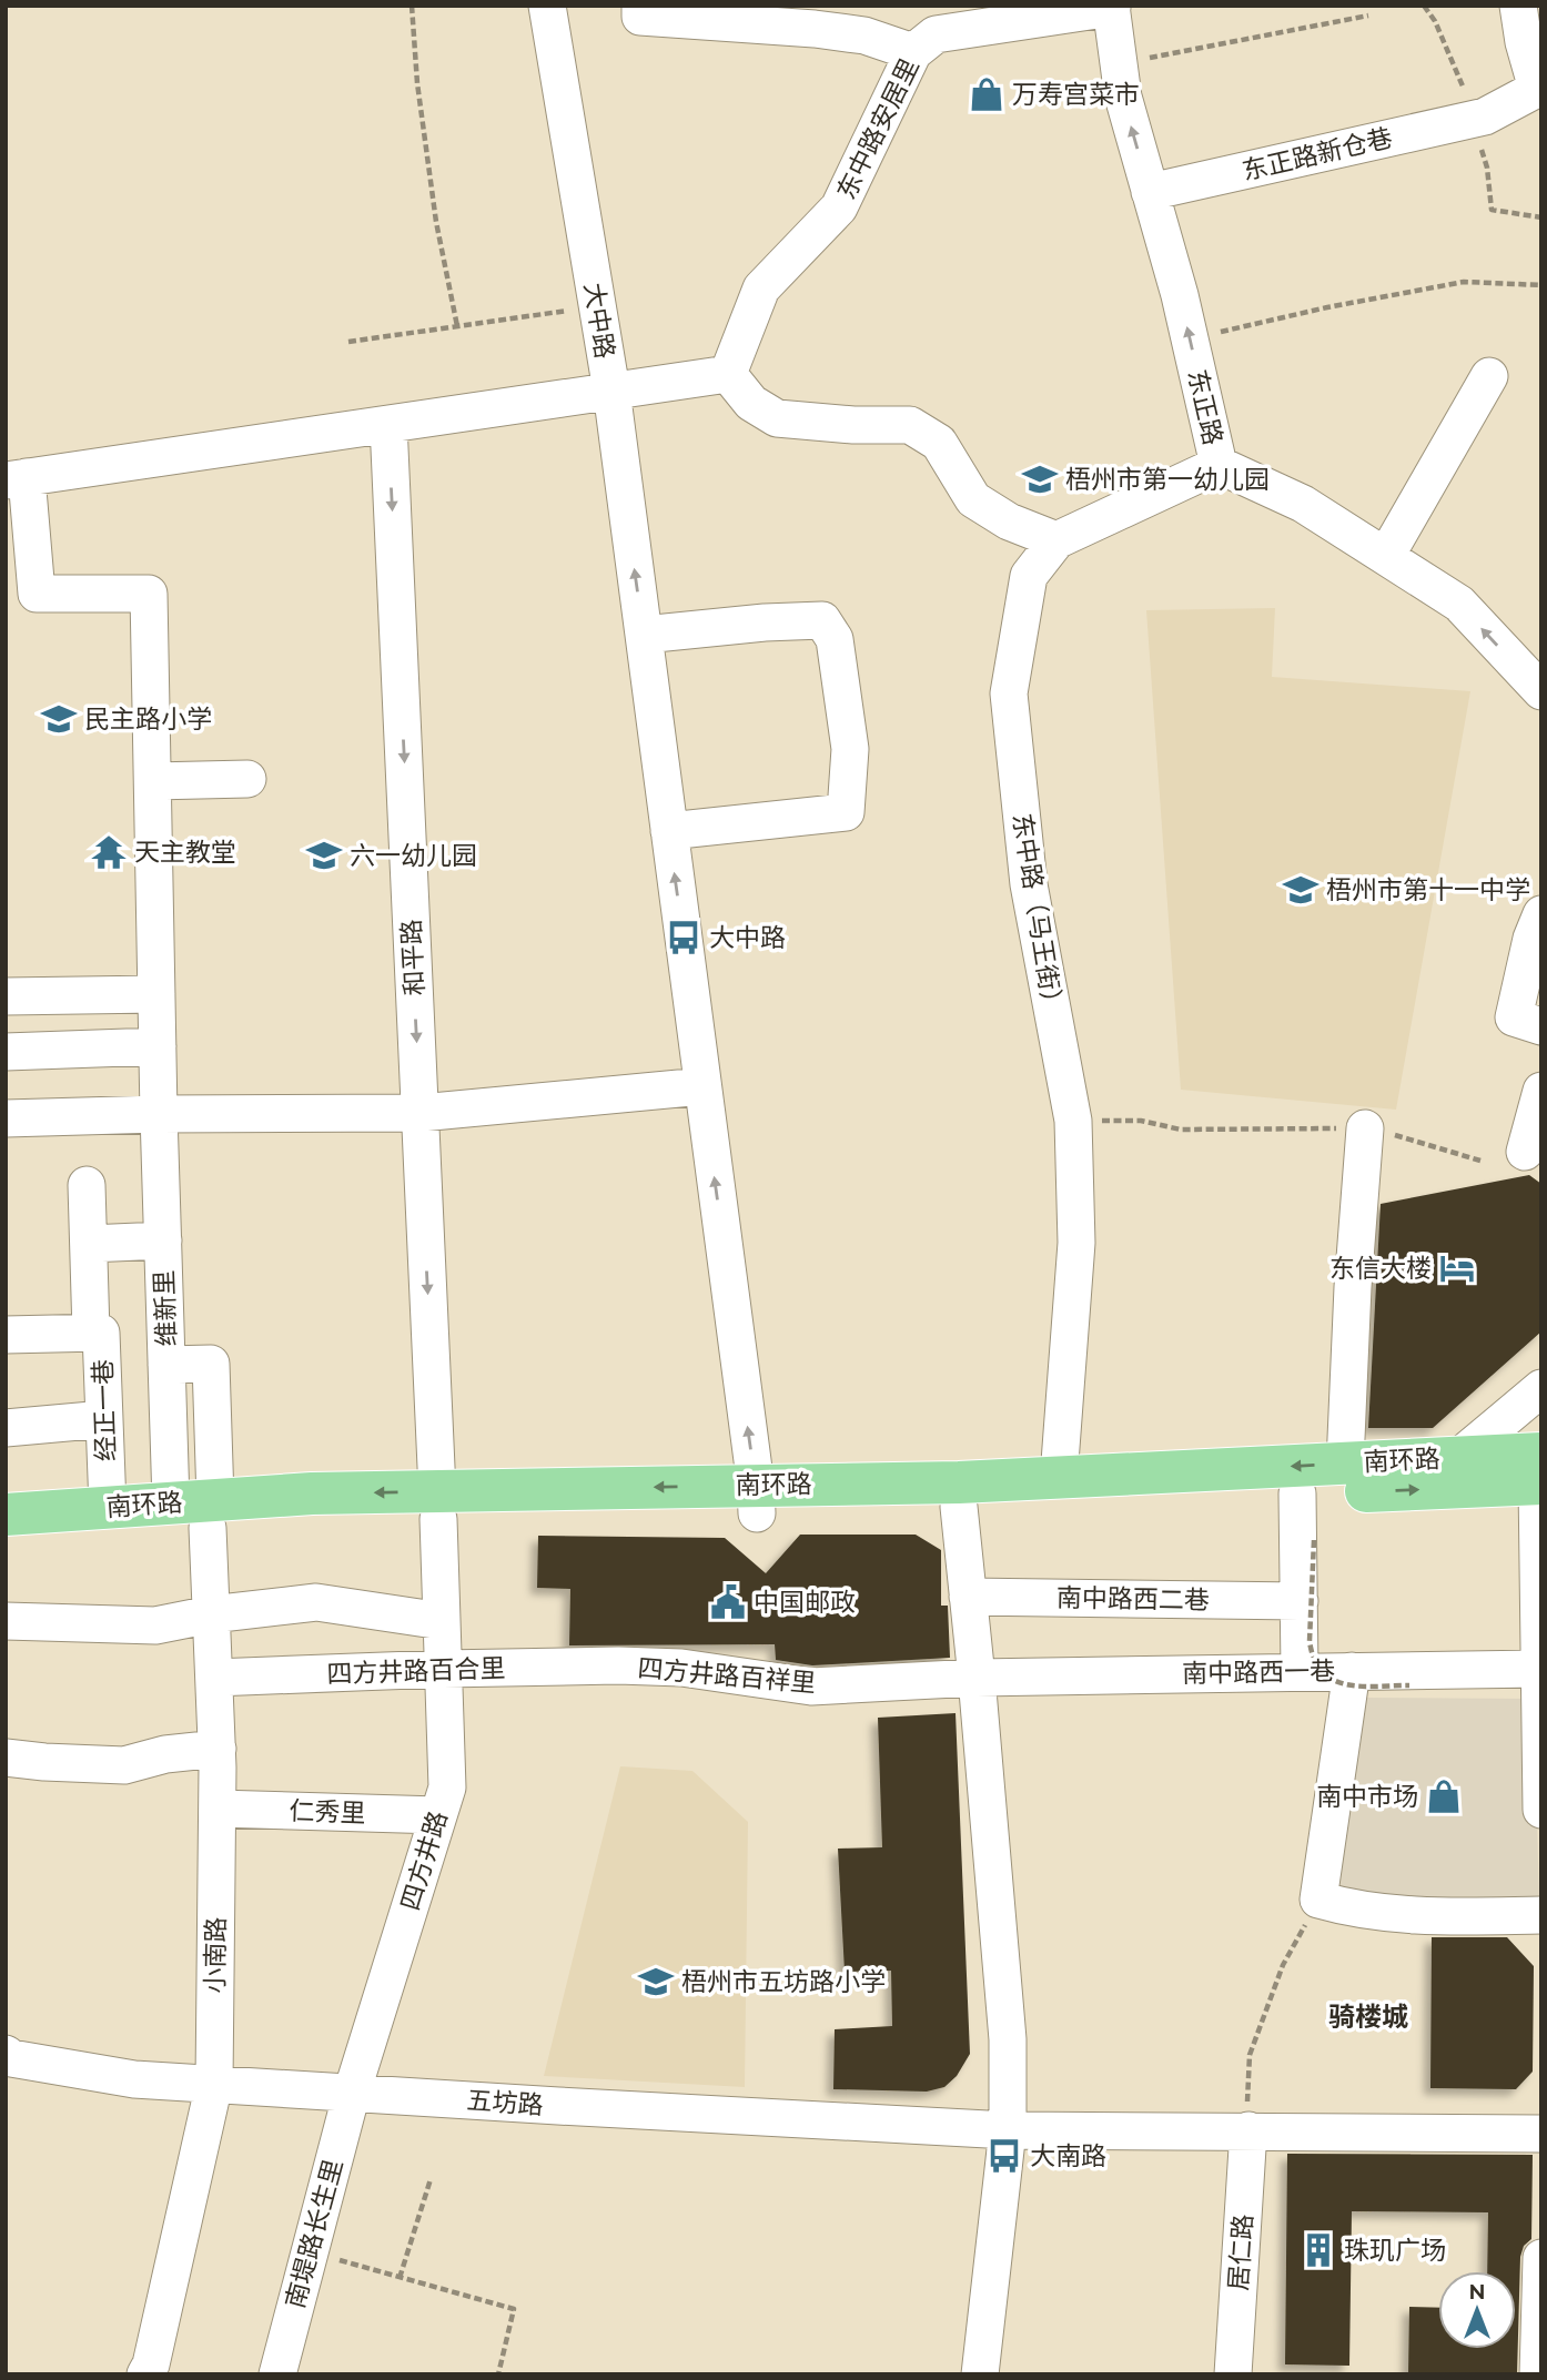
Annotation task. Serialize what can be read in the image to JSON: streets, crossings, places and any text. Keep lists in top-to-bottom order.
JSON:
{
  "streets": {
    "main road": ["南环路"],
    "street": [
      "东中路安居里",
      "东正路新仓巷",
      "大中路",
      "东正路",
      "东中路（马王街）",
      "和平路",
      "维新里",
      "经正一巷",
      "南中路西二巷",
      "四方井路百合里",
      "南中路西一巷",
      "四方井路百祥里",
      "仁秀里",
      "四方井路",
      "小南路",
      "五坊路",
      "南堤路长生里",
      "居仁路"
    ]
  },
  "crossings": [
    ["东中路安居里", "东正路"],
    ["东正路新仓巷", "东正路"],
    ["大中路", "南环路"],
    ["东正路", "东中路（马王街）"],
    ["东中路（马王街）", "南环路"],
    ["和平路", "南环路"],
    ["和平路", "四方井路"],
    ["维新里", "南环路"],
    ["维新里", "小南路"],
    ["经正一巷", "南环路"],
    ["南环路", "四方井路"],
    ["南环路", "小南路"],
    ["四方井路百合里", "四方井路百祥里"],
    ["四方井路百合里", "四方井路"],
    ["四方井路百合里", "小南路"],
    ["南中路西一巷", "四方井路百祥里"],
    ["仁秀里", "四方井路"],
    ["仁秀里", "小南路"],
    ["四方井路", "五坊路"],
    ["四方井路", "南堤路长生里"],
    ["小南路", "五坊路"],
    ["五坊路", "南堤路长生里"]
  ],
  "one_way": ["大中路", "东正路", "和平路"],
  "districts": ["骑楼城"],
  "places": {
    "shop": ["万寿宫菜市", "南中市场"],
    "school or university": [
      "梧州市第一幼儿园",
      "民主路小学",
      "六一幼儿园",
      "梧州市第十一中学",
      "梧州市五坊路小学"
    ],
    "temple": ["天主教堂"],
    "bus stop": ["大中路", "大南路"],
    "hotel": ["东信大楼"],
    "public building": ["中国邮政"],
    "building": ["珠玑广场"]
  },
  "north": "top"
}
